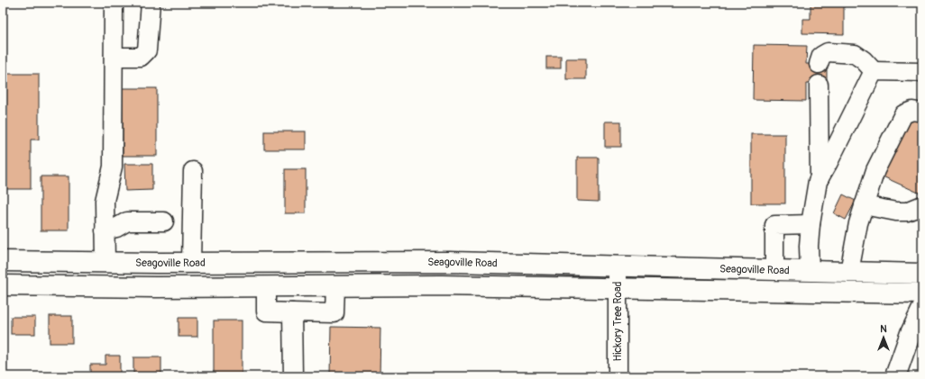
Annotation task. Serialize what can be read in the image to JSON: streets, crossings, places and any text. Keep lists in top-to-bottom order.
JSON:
{
  "streets": {
    "main road": ["Seagoville Road"],
    "street": ["Hickory Tree Road"]
  },
  "crossings": [
    ["Seagoville Road", "Hickory Tree Road"]
  ],
  "north": "top"
}
